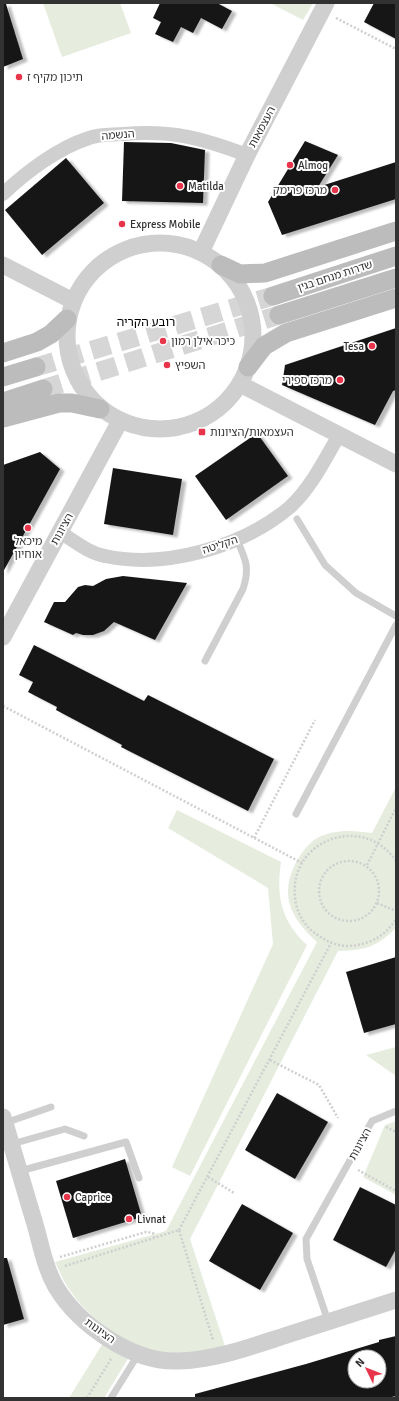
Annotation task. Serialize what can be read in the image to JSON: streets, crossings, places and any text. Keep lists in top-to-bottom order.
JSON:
{
  "streets": {
    "main road": ["שדרות מנחם בגין"],
    "street": [
      "העצמאות",
      "הנשמה",
      "הציונות",
      "הקליטה"
    ]
  },
  "crossings": [
    ["העצמאות", "הנשמה"],
    ["הציונות", "הקליטה"]
  ],
  "districts": ["רובע הקריה"],
  "places": {
    "other": [
      "תיכון מקיף ז",
      "Almog",
      "Matilda",
      "מרכז פרימק",
      "Express Mobile",
      "כיכר אילן רמון",
      "Tesa",
      "השפיץ",
      "מרכז ספירי",
      "מיכאל אוחיון",
      "Caprice",
      "Livnat"
    ],
    "transit": ["העצמאות/הציונות"]
  },
  "north": "top left"
}
